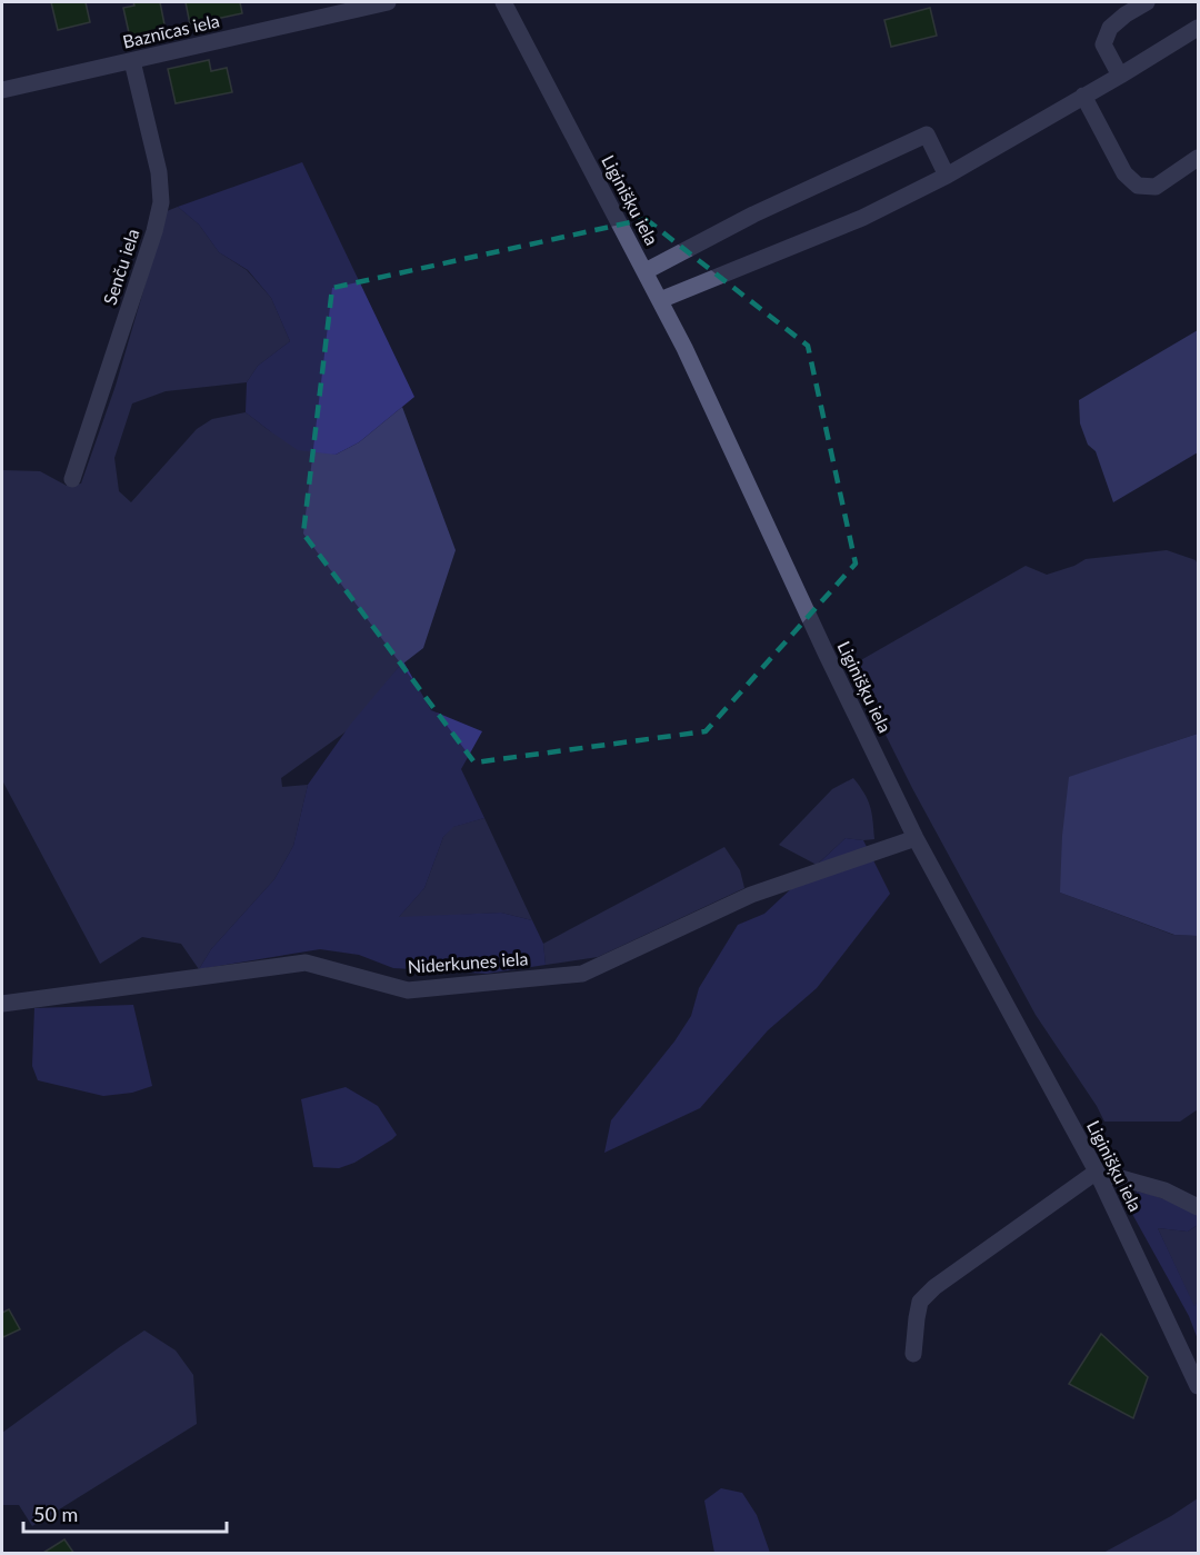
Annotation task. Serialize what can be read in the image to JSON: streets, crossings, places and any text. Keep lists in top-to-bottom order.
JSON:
{
  "streets": {
    "street": [
      "Baznīcas iela",
      "Liginišķu iela",
      "Senču iela",
      "Niderkunes iela"
    ]
  },
  "crossings": [
    ["Baznīcas iela", "Senču iela"],
    ["Liginišķu iela", "Niderkunes iela"]
  ],
  "scale_bar": "50 m"
}
